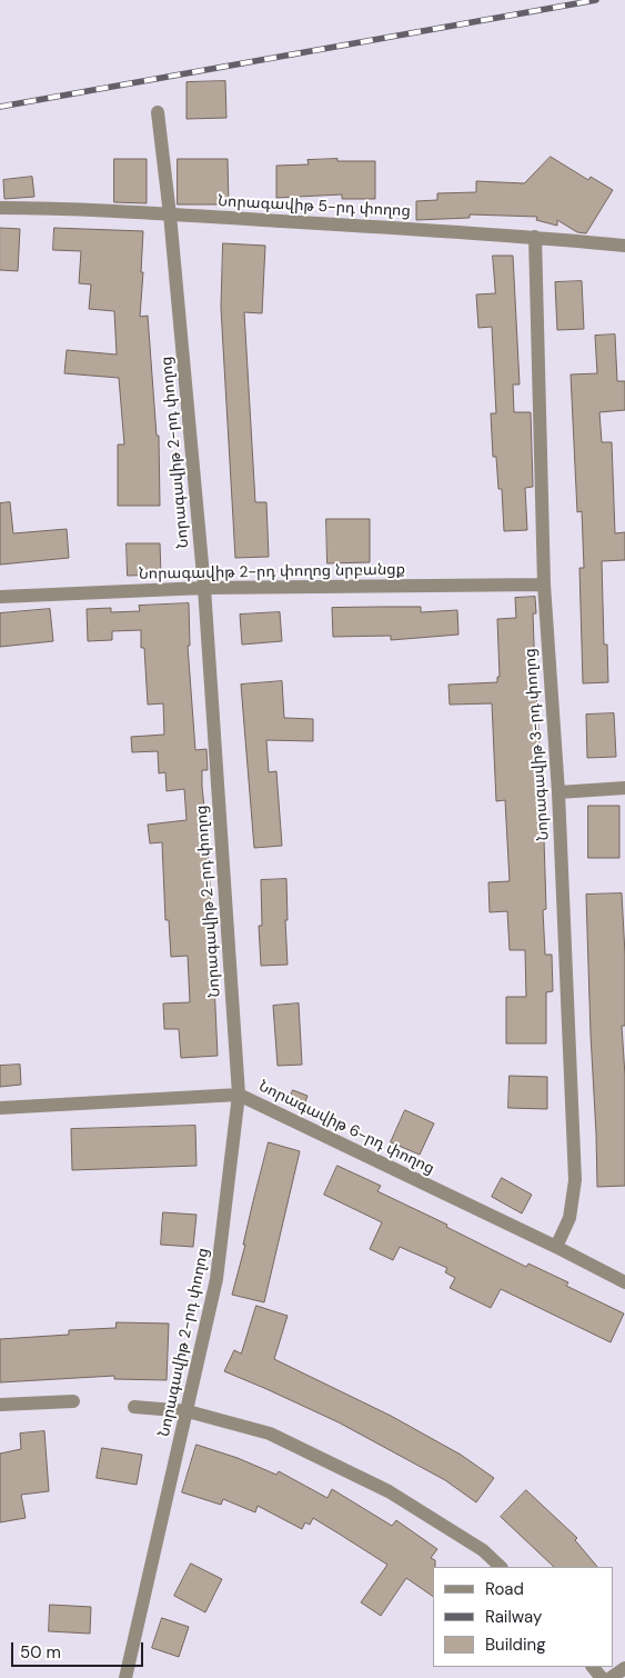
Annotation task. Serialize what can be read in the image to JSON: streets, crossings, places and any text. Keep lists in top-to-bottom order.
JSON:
{
  "streets": {
    "street": [
      "Նորագավիթ 5-րդ փողոց",
      "Նորագավիթ 2-րդ փողոց",
      "Նորագավիթ 2-րդ փողոց նրբանցք",
      "Նորագավիթ 3-րդ փողոց",
      "Նորագավիթ 6-րդ փողոց"
    ]
  },
  "crossings": [
    ["Նորագավիթ 5-րդ փողոց", "Նորագավիթ 2-րդ փողոց"],
    ["Նորագավիթ 5-րդ փողոց", "Նորագավիթ 3-րդ փողոց"],
    ["Նորագավիթ 2-րդ փողոց", "Նորագավիթ 2-րդ փողոց նրբանցք"],
    ["Նորագավիթ 2-րդ փողոց", "Նորագավիթ 6-րդ փողոց"],
    ["Նորագավիթ 2-րդ փողոց նրբանցք", "Նորագավիթ 3-րդ փողոց"],
    ["Նորագավիթ 3-րդ փողոց", "Նորագավիթ 6-րդ փողոց"]
  ],
  "legend": ["Road", "Railway", "Building"],
  "scale_bar": "50 m"
}
